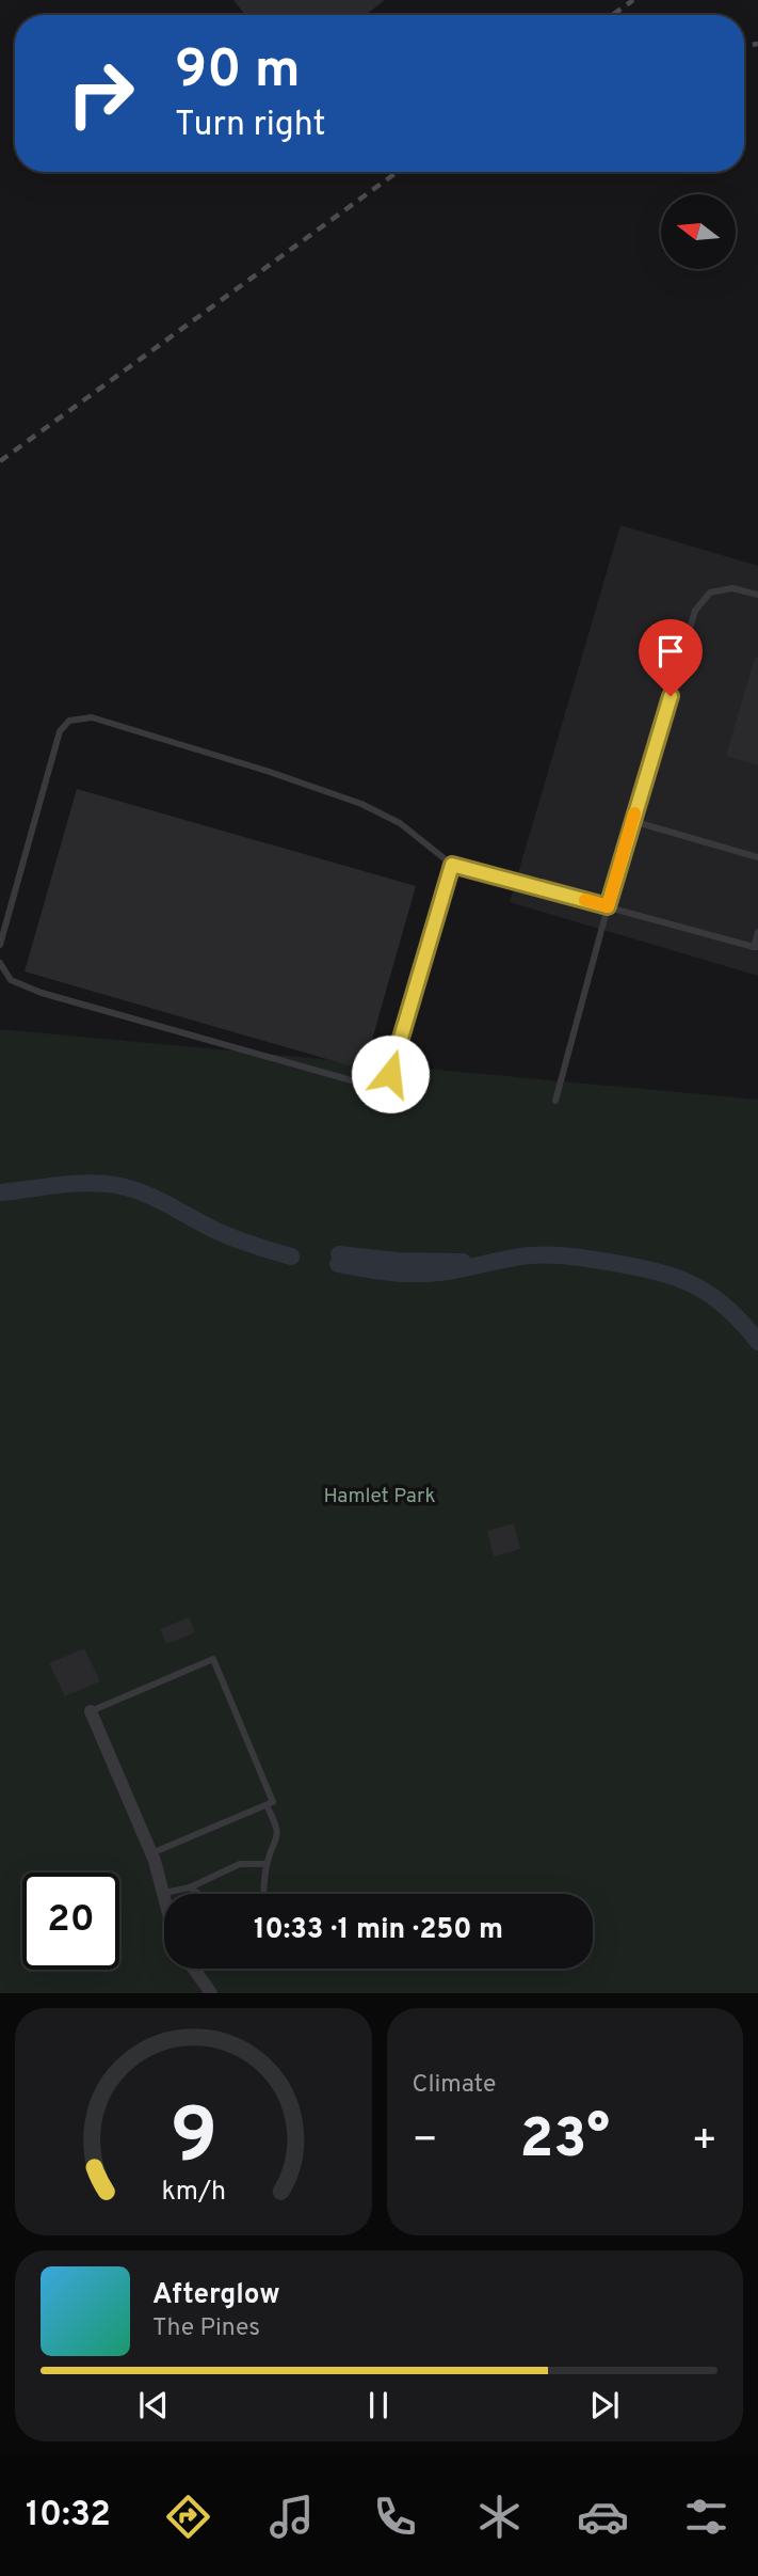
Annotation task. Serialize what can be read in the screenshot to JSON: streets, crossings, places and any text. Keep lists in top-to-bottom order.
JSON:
{
  "parks": ["Hamlet Park"],
  "north": "left",
  "page": {
    "turn": ["90 m", "Turn right"],
    "limit": "20",
    "trip": "10:33 · 1 min · 250 m",
    "tile": "Climate",
    "heat": ["−", "23°", "+"],
    "song": ["Afterglow", "The Pines"],
    "tabs": "10:32",
    "gauge": ["9", "km/h"]
  }
}
